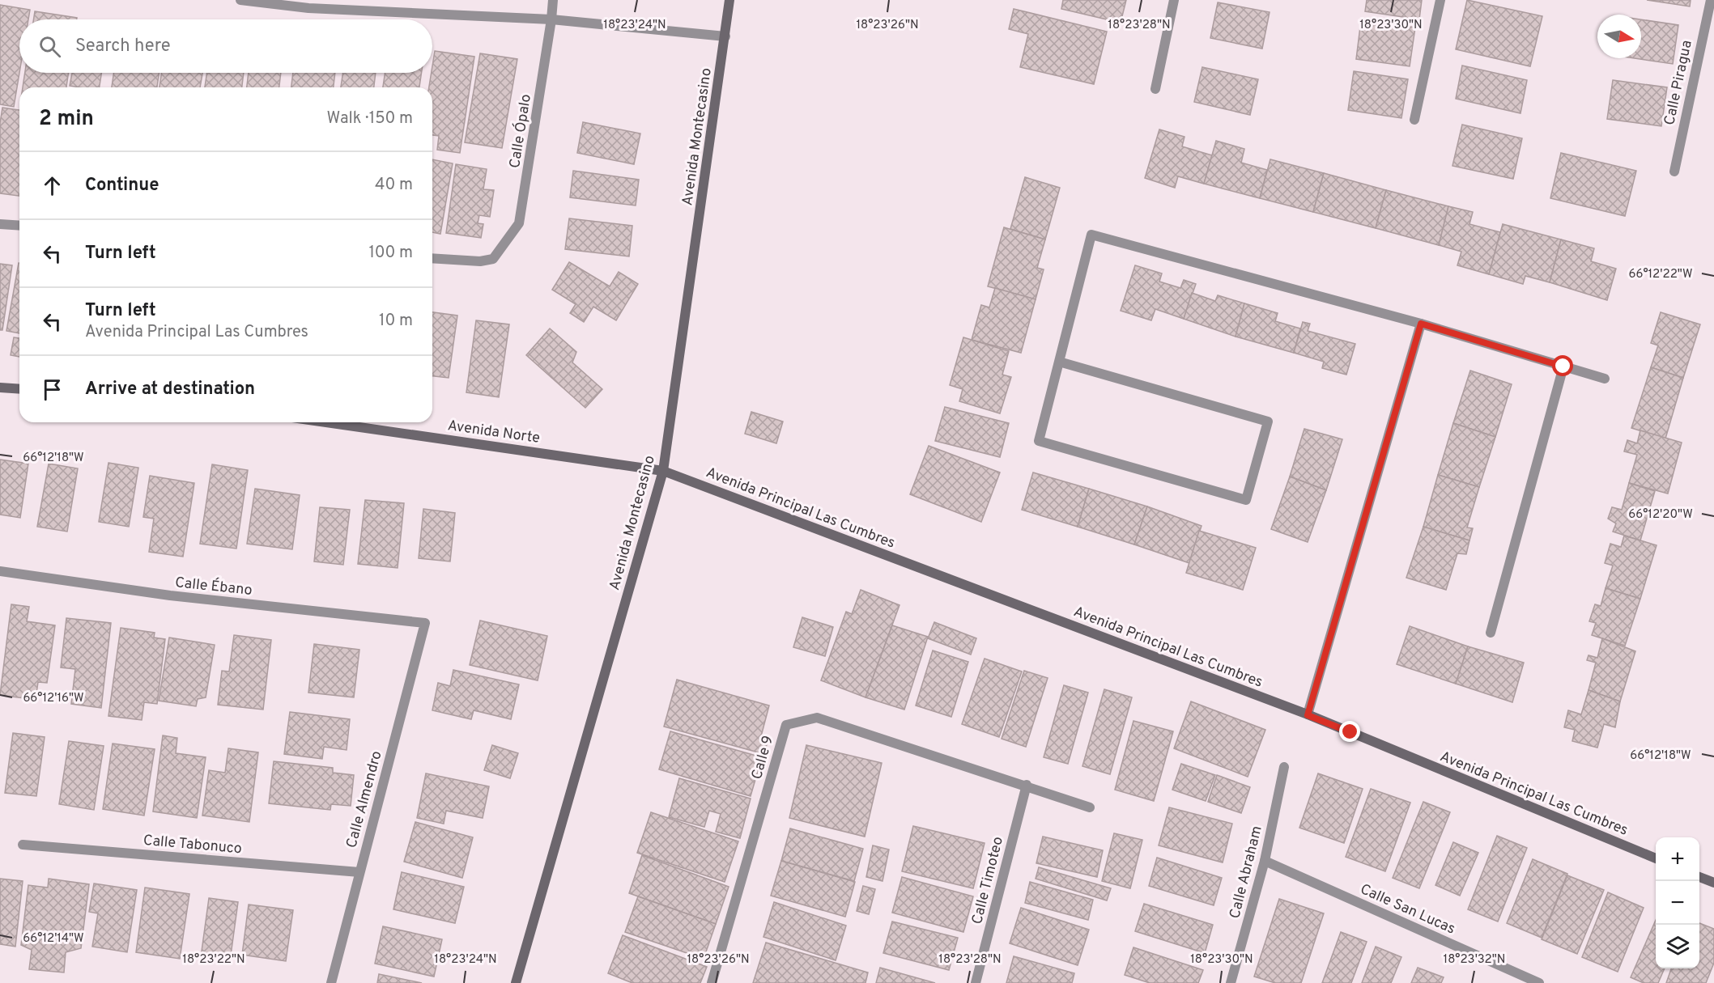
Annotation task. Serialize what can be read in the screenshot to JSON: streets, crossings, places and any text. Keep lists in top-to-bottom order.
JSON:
{
  "streets": {
    "street": [
      "Calle Piragua",
      "Calle Ópalo",
      "Avenida Montecasino",
      "Avenida Norte",
      "Avenida Principal Las Cumbres",
      "Calle Ébano",
      "Calle 9",
      "Calle Almendro",
      "Calle Tabonuco",
      "Calle Abraham",
      "Calle Timoteo",
      "Calle San Lucas"
    ]
  },
  "crossings": [
    ["Avenida Montecasino", "Avenida Norte"],
    ["Avenida Montecasino", "Avenida Principal Las Cumbres"],
    ["Avenida Norte", "Avenida Principal Las Cumbres"],
    ["Calle Ébano", "Calle Almendro"],
    ["Calle 9", "Calle Timoteo"],
    ["Calle Almendro", "Calle Tabonuco"],
    ["Calle Abraham", "Calle San Lucas"]
  ],
  "north": "right",
  "page": {
    "search": "Search here",
    "heading": ["2 min", "Walk · 150 m"],
    "list": [
      ["Continue", "40 m"],
      ["Turn left", "100 m"],
      ["Turn left", "Avenida Principal Las Cumbres", "10 m"],
      "Arrive at destination"
    ],
    "map_buttons": ["+", "−"]
  },
  "coordinates": [
    "18°23'24\"N",
    "18°23'26\"N",
    "18°23'28\"N",
    "18°23'30\"N",
    "66°12'22\"W",
    "66°12'18\"W",
    "66°12'20\"W",
    "66°12'16\"W",
    "66°12'14\"W",
    "18°23'22\"N",
    "18°23'32\"N"
  ]
}
